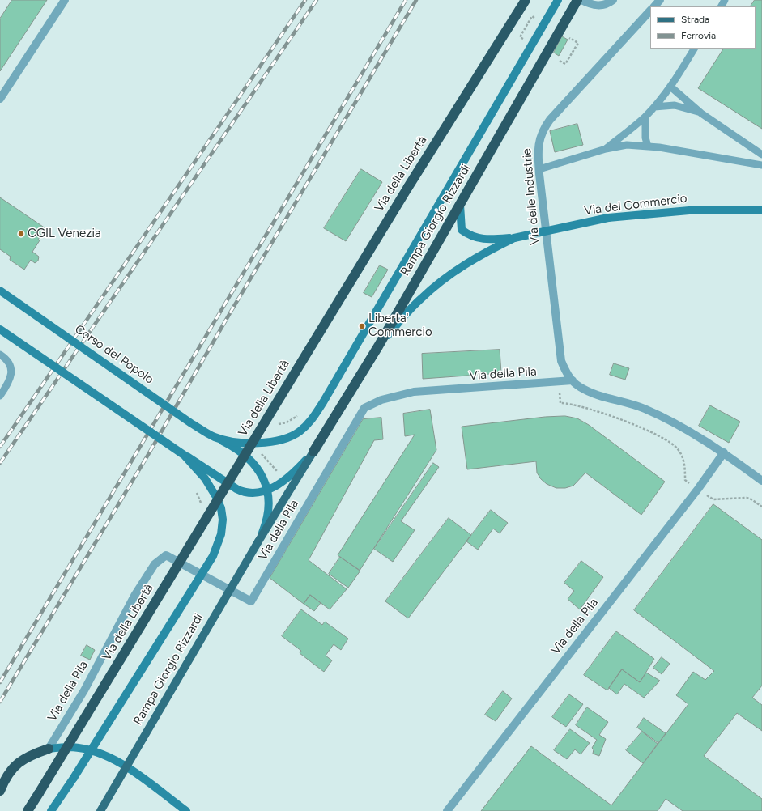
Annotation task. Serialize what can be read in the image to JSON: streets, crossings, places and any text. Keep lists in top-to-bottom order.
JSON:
{
  "streets": {
    "highway": ["Via della Libertà", "Rampa Giorgio Rizzardi"],
    "street": [
      "Via delle Industrie",
      "Via del Commercio",
      "Corso del Popolo",
      "Via della Pila"
    ]
  },
  "crossings": [
    ["Via delle Industrie", "Via della Pila"],
    ["Via del Commercio", "Rampa Giorgio Rizzardi"],
    ["Rampa Giorgio Rizzardi", "Corso del Popolo"]
  ],
  "places": ["CGIL Venezia", "Liberta' Commercio"],
  "legend": ["Strada", "Ferrovia"]
}
